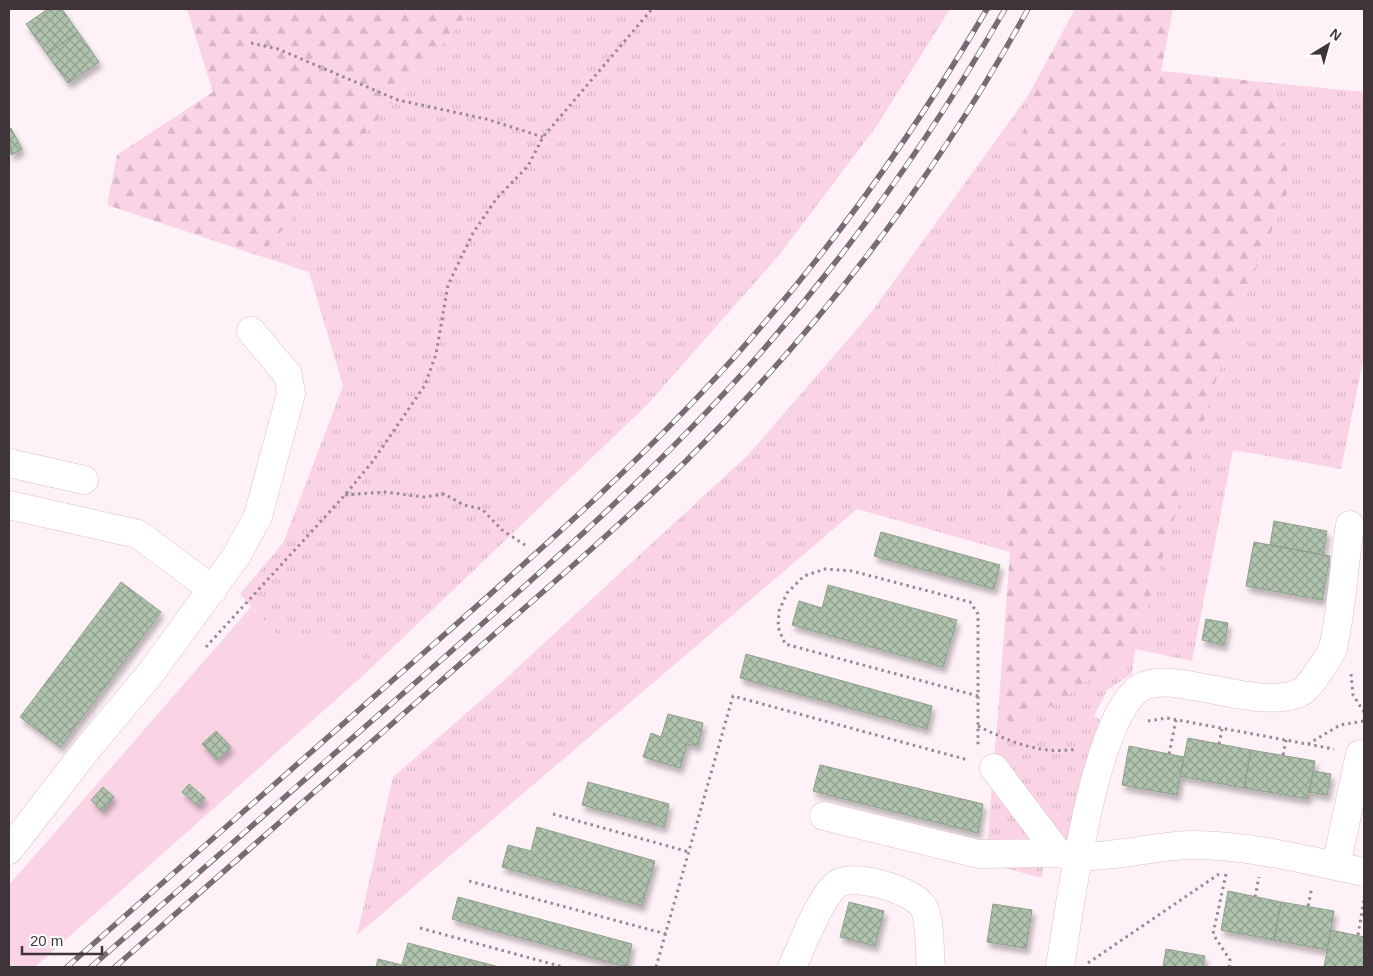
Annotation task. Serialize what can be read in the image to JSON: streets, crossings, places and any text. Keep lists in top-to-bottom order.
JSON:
{
  "scale_bar": "20 m",
  "north": "top right"
}
